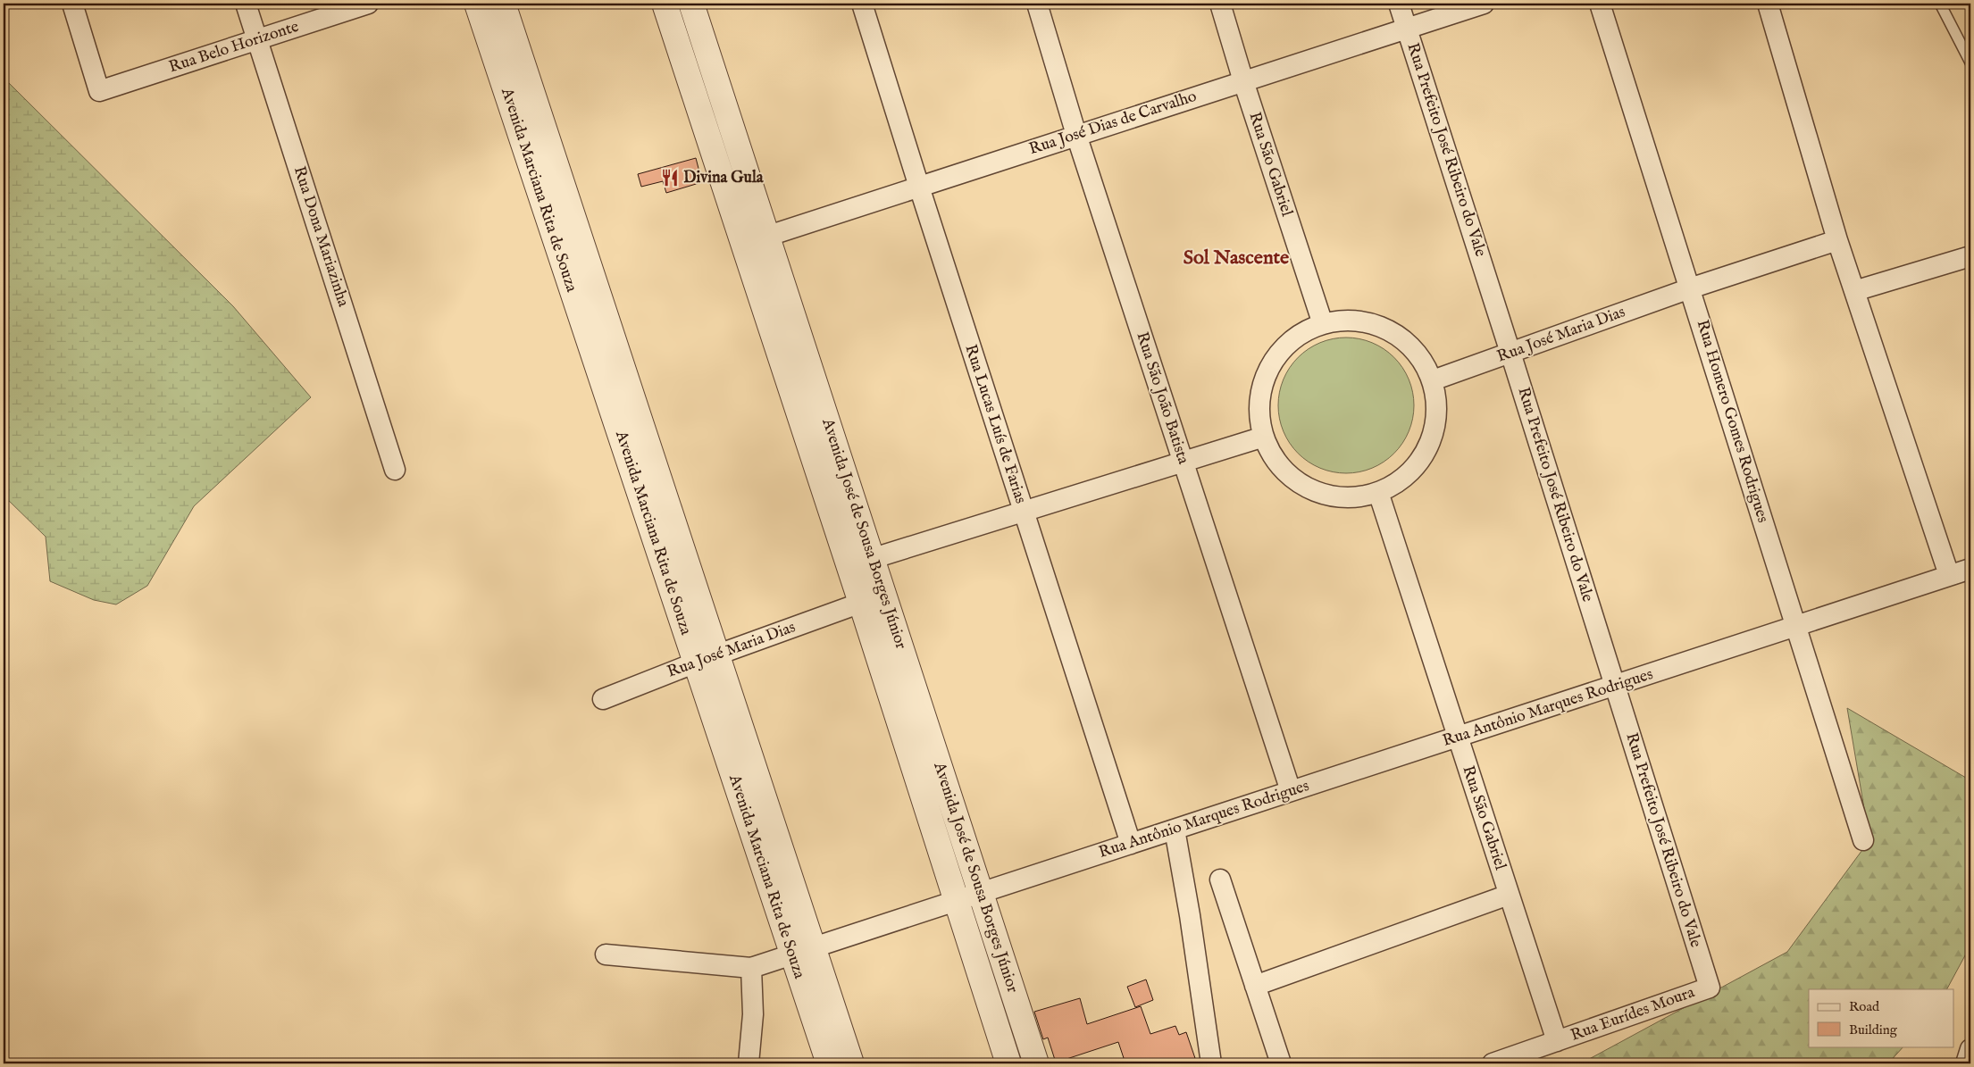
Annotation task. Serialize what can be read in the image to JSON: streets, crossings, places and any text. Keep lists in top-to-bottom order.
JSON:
{
  "streets": {
    "street": [
      "Rua Belo Horizonte",
      "Rua José Dias de Carvalho",
      "Rua Prefeito José Ribeiro do Vale",
      "Rua São Gabriel",
      "Avenida Marciana Rita de Souza",
      "Rua Dona Mariazinha",
      "Rua José Maria Dias",
      "Rua São João Batista",
      "Rua Homero Gomes Rodrigues",
      "Rua Lucas Luís de Farias",
      "Avenida José de Sousa Borges Júnior",
      "Rua Antônio Marques Rodrigues",
      "Rua Eurídes Moura"
    ]
  },
  "crossings": [
    ["Rua Belo Horizonte", "Rua Dona Mariazinha"],
    ["Rua José Dias de Carvalho", "Rua Prefeito José Ribeiro do Vale"],
    ["Rua José Dias de Carvalho", "Rua São Gabriel"],
    ["Rua José Dias de Carvalho", "Rua São João Batista"],
    ["Rua José Dias de Carvalho", "Rua Lucas Luís de Farias"],
    ["Rua José Dias de Carvalho", "Avenida José de Sousa Borges Júnior"],
    ["Rua Prefeito José Ribeiro do Vale", "Rua José Maria Dias"],
    ["Rua Prefeito José Ribeiro do Vale", "Rua Antônio Marques Rodrigues"],
    ["Rua Prefeito José Ribeiro do Vale", "Rua Eurídes Moura"],
    ["Rua São Gabriel", "Rua Antônio Marques Rodrigues"],
    ["Rua São Gabriel", "Rua Eurídes Moura"],
    ["Avenida Marciana Rita de Souza", "Rua José Maria Dias"],
    ["Avenida Marciana Rita de Souza", "Rua Antônio Marques Rodrigues"],
    ["Rua José Maria Dias", "Rua Homero Gomes Rodrigues"],
    ["Rua José Maria Dias", "Avenida José de Sousa Borges Júnior"],
    ["Rua São João Batista", "Rua Antônio Marques Rodrigues"],
    ["Rua Homero Gomes Rodrigues", "Rua Antônio Marques Rodrigues"],
    ["Rua Lucas Luís de Farias", "Rua Antônio Marques Rodrigues"],
    ["Avenida José de Sousa Borges Júnior", "Rua Antônio Marques Rodrigues"]
  ],
  "districts": ["Sol Nascente"],
  "places": {
    "restaurant": ["Divina Gula"]
  },
  "legend": ["Road", "Building"]
}
